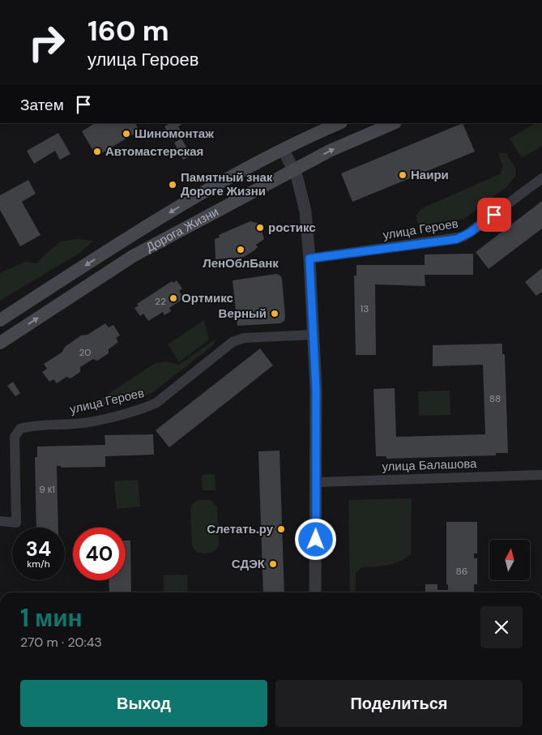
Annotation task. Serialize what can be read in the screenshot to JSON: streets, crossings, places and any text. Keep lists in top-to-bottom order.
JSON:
{
  "streets": {
    "main road": ["Дорога Жизни"],
    "street": ["улица Героев", "улица Балашова"]
  },
  "places": [
    "Шиномонтаж",
    "Автомастерская",
    "Наири",
    "Памятный знак Дороге Жизни",
    "ростикс",
    "ЛенОблБанк",
    "Ортмикс",
    "Верный",
    "Слетать.ру",
    "СДЭК"
  ],
  "house_numbers": [
    "22",
    "13",
    "20",
    "88",
    "9 к1",
    "86"
  ],
  "north": "top",
  "page": {
    "turn": ["160 m", "улица Героев"],
    "then": "Затем",
    "speed": "34 km/h",
    "limit": "40",
    "heading": ["1 мин", "270 m · 20:43"],
    "buttons": ["Выход", "Поделиться"]
  }
}
